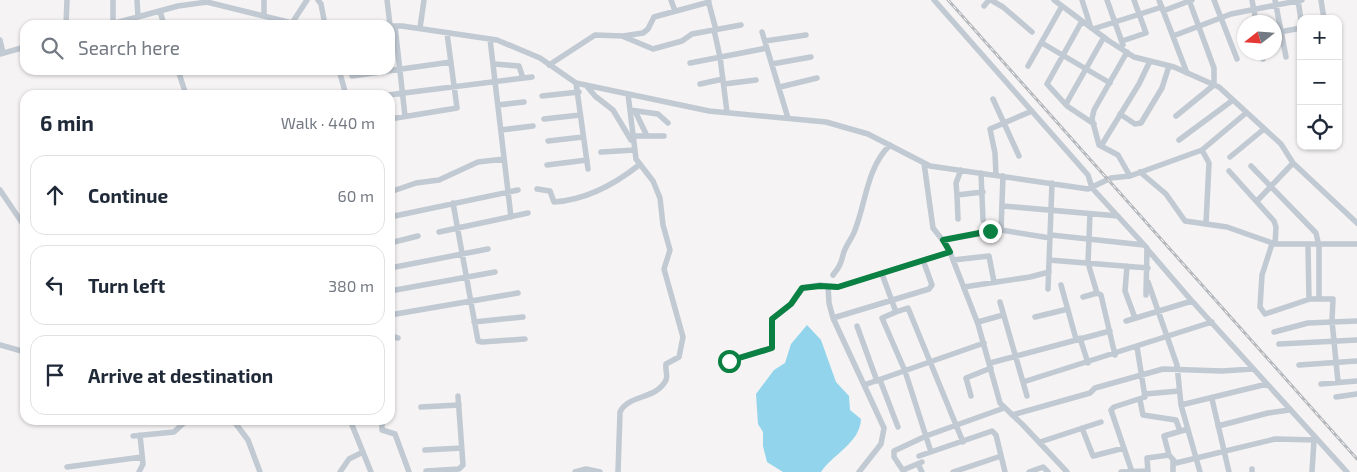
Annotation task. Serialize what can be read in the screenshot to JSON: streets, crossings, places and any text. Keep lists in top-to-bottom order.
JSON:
{
  "north": "left",
  "page": {
    "map_buttons": ["+", "−"],
    "search": "Search here",
    "heading": ["6 min", "Walk · 440 m"],
    "list": [
      ["Continue", "60 m"],
      ["Turn left", "380 m"],
      "Arrive at destination"
    ]
  }
}
